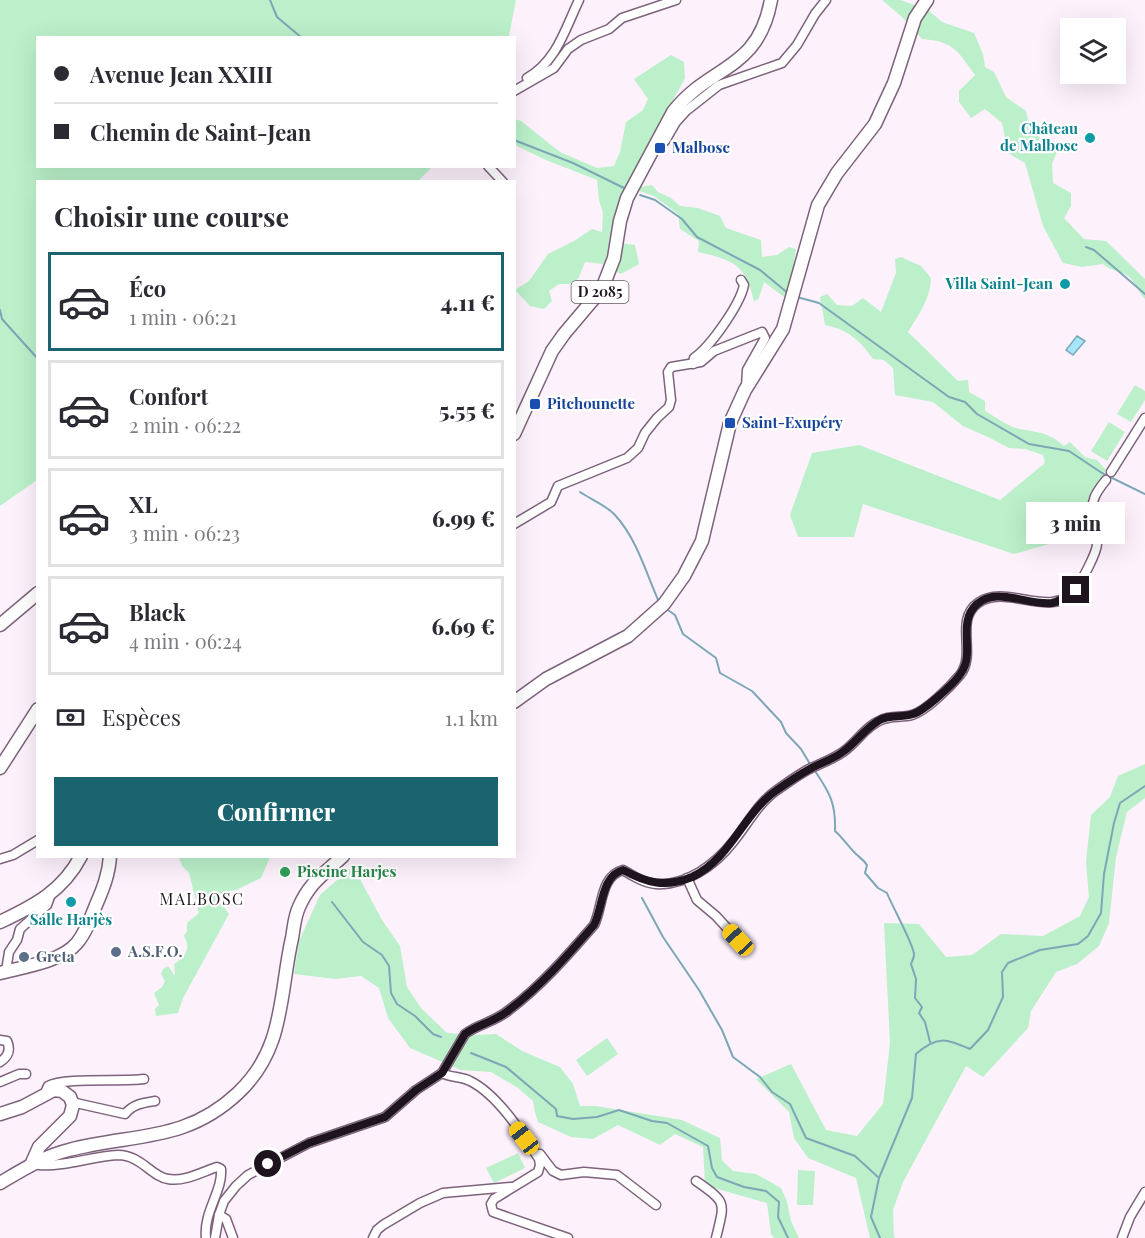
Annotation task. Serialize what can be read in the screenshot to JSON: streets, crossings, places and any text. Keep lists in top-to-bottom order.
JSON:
{
  "streets": {
    "main road": ["D 2085"]
  },
  "districts": ["MALBOSC"],
  "places": {
    "other": [
      "Château de Malbosc",
      "Villa Saint-Jean",
      "Piscine Harjes",
      "Salle Harjès",
      "A.S.F.O.",
      "Greta"
    ],
    "transit": ["Malbosc", "Pitchounette", "Saint-Exupéry"]
  },
  "page": {
    "banner": ["Avenue Jean XXIII", "Chemin de Saint-Jean"],
    "heading": "Choisir une course",
    "list": [
      {
        "name": "Éco",
        "note": "1 min · 06:21",
        "value": "4.11 €"
      },
      {
        "name": "Confort",
        "note": "2 min · 06:22",
        "value": "5.55 €"
      },
      {
        "name": "XL",
        "note": "3 min · 06:23",
        "value": "6.99 €"
      },
      {
        "name": "Black",
        "note": "4 min · 06:24",
        "value": "6.69 €"
      }
    ],
    "bubble": "3 min",
    "pay": ["Espèces", "1.1 km"],
    "buttons": "Confirmer"
  }
}
